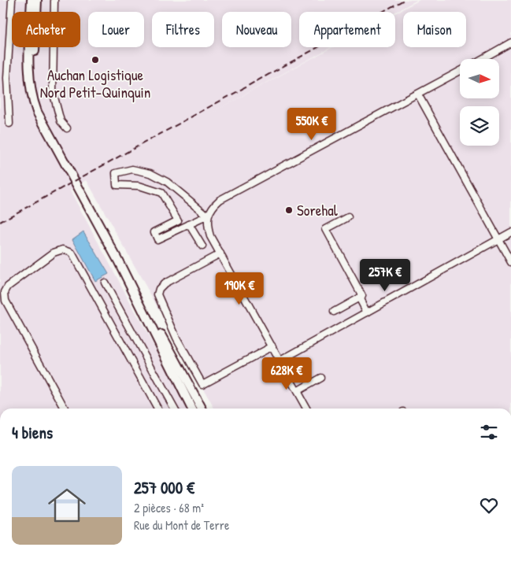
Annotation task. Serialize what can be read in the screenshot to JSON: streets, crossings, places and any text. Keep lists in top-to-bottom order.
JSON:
{
  "places": ["Auchan Logistique Nord Petit-Quinquin", "Sorehal"],
  "north": "right",
  "page": {
    "chip": [
      "Acheter",
      "Louer",
      "Filtres",
      "Nouveau",
      "Appartement",
      "Maison"
    ],
    "price": [
      "550K €",
      "257K €",
      "190K €",
      "628K €"
    ],
    "heading": "4 biens",
    "list": [
      {
        "name": "257 000 €",
        "note": "2 pièces · 68 m² · Rue du Mont de Terre"
      }
    ]
  }
}
